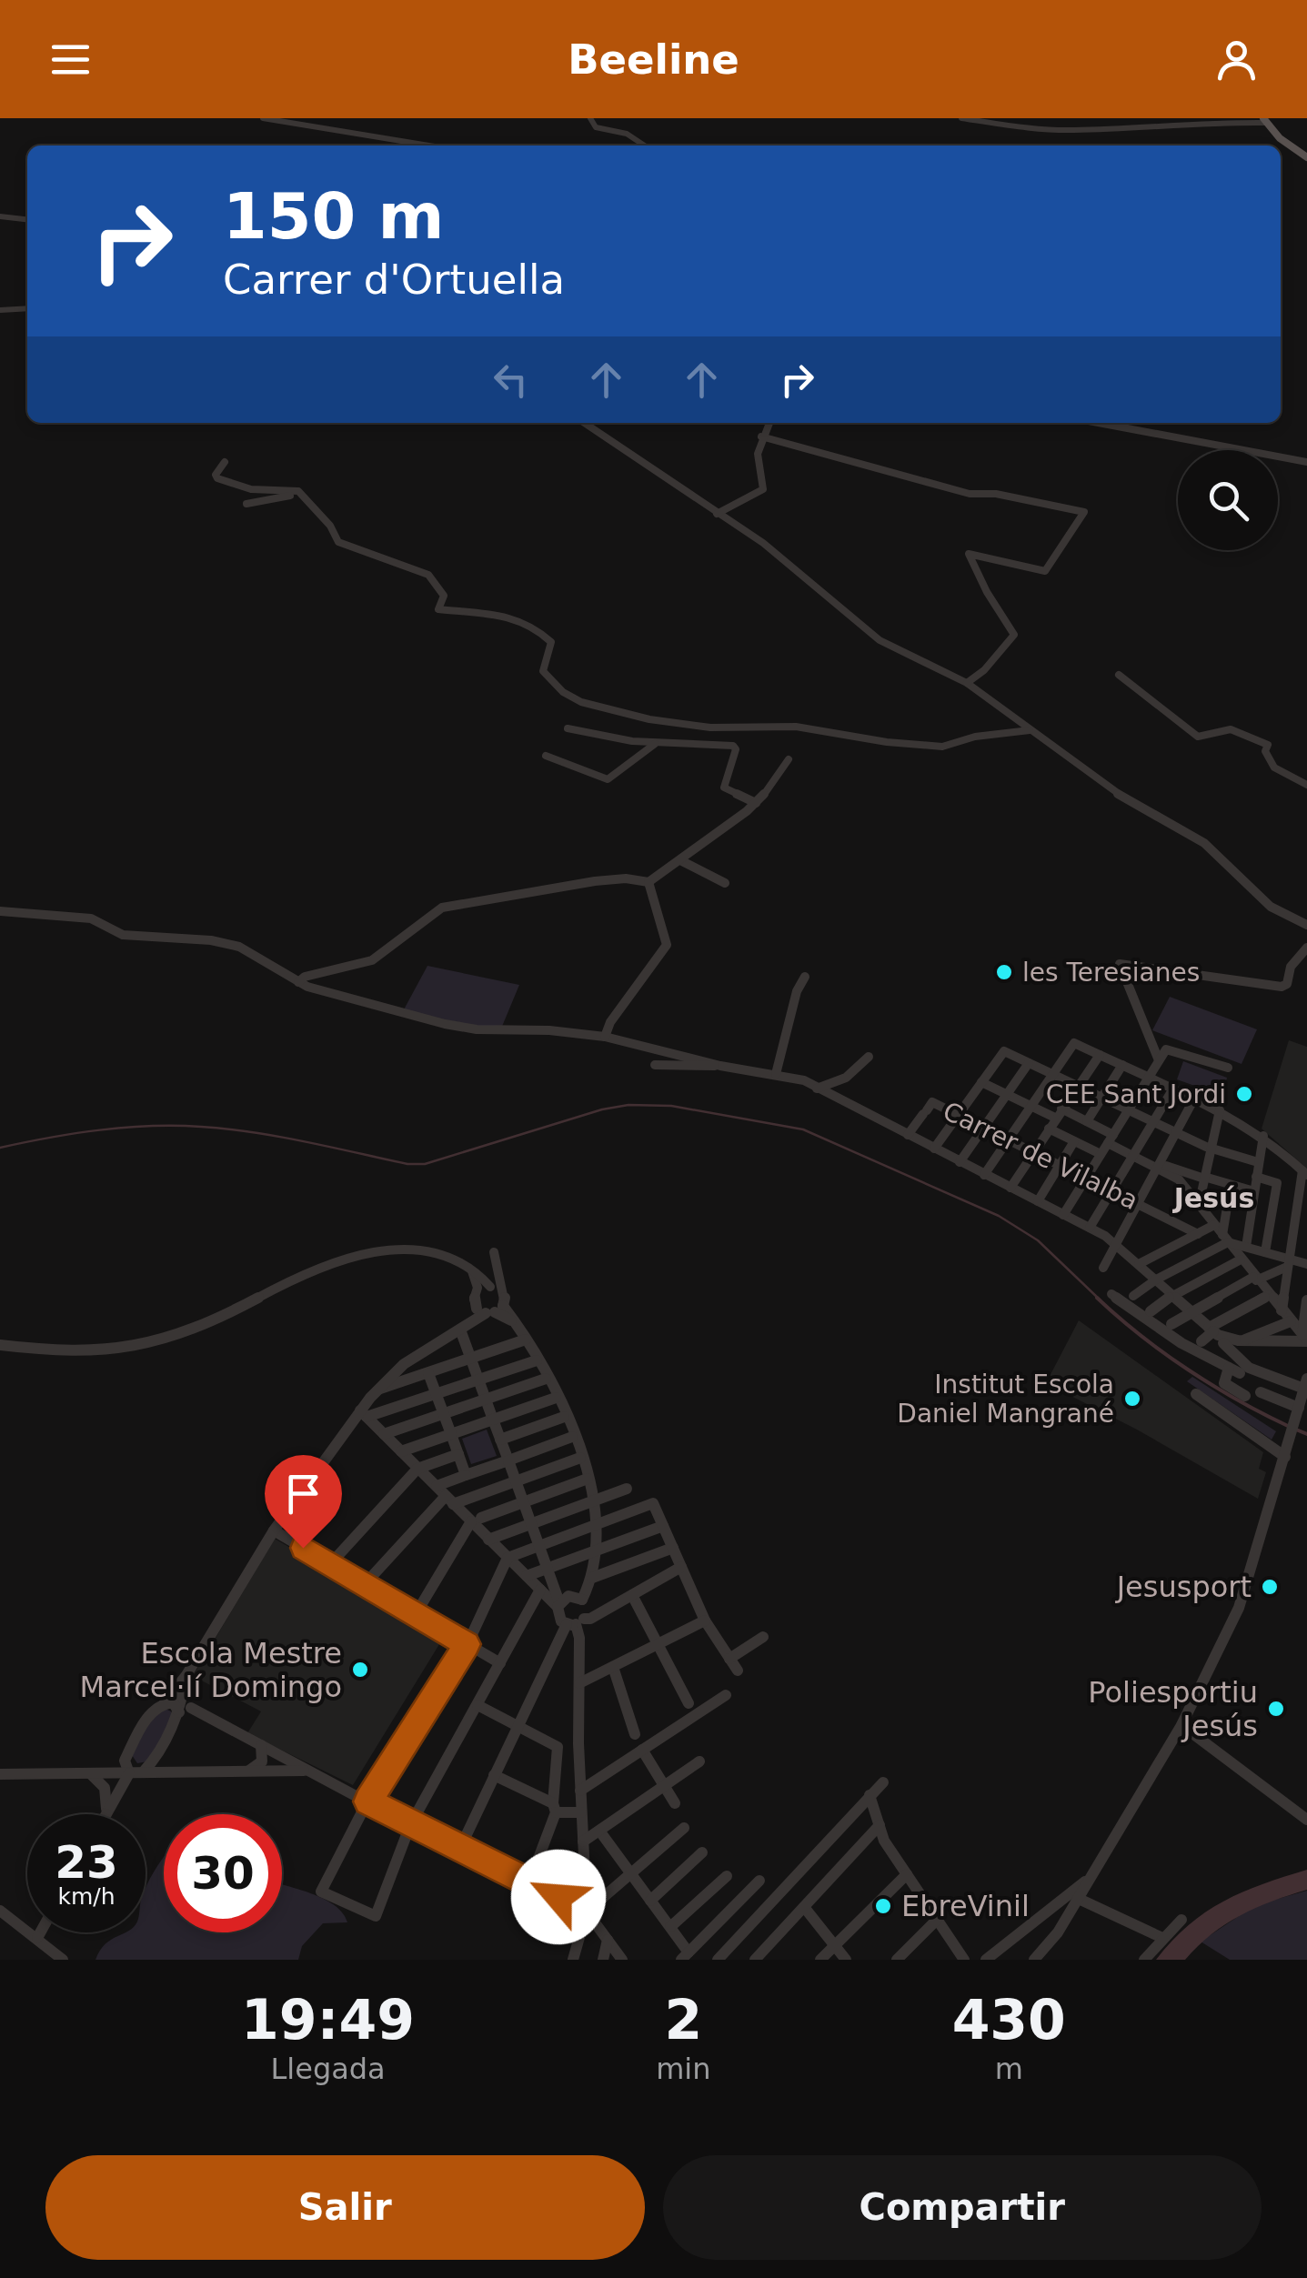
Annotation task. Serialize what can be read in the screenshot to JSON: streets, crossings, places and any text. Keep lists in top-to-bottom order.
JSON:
{
  "streets": {
    "street": ["Carrer de Vilalba"]
  },
  "districts": ["Jesús"],
  "places": [
    "les Teresianes",
    "CEE Sant Jordi",
    "Institut Escola Daniel Mangrané",
    "Jesusport",
    "Escola Mestre Marcel·lí Domingo",
    "Poliesportiu Jesús",
    "EbreVinil"
  ],
  "page": {
    "header": "Beeline",
    "turn": ["150 m", "Carrer d'Ortuella"],
    "speed": "23 km/h",
    "limit": "30",
    "eta": [
      "19:49",
      "Llegada",
      "2",
      "min",
      "430",
      "m"
    ],
    "buttons": ["Salir", "Compartir"]
  }
}
